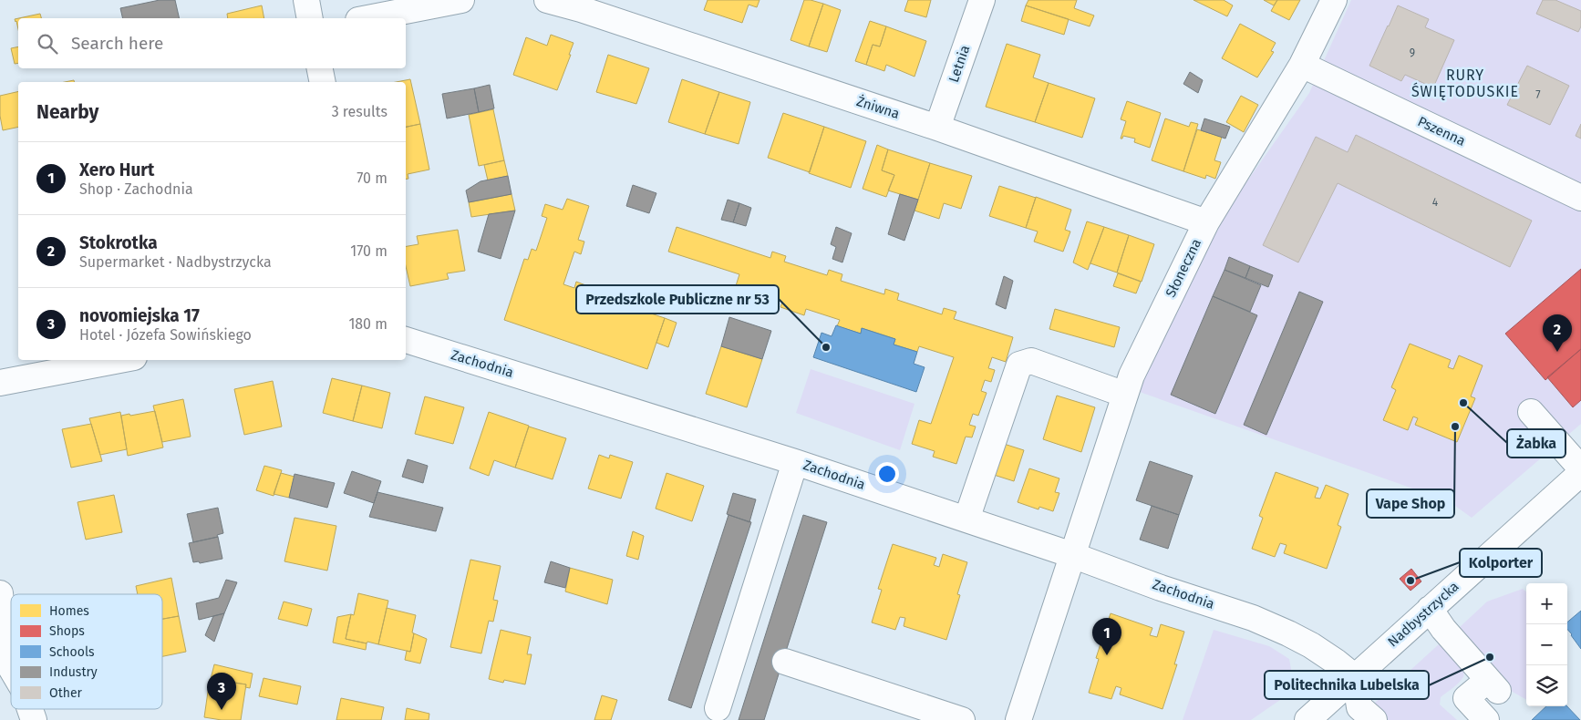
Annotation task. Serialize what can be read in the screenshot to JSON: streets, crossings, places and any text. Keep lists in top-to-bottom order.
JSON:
{
  "streets": {
    "street": [
      "Letnia",
      "Żniwna",
      "Pszenna",
      "Słoneczna",
      "Zachodnia",
      "Nadbystrzycka"
    ]
  },
  "crossings": [
    ["Letnia", "Żniwna"],
    ["Żniwna", "Słoneczna"],
    ["Pszenna", "Słoneczna"],
    ["Słoneczna", "Zachodnia"],
    ["Zachodnia", "Nadbystrzycka"]
  ],
  "districts": ["RURY ŚWIĘTODUSKIE"],
  "places": [
    "Przedszkole Publiczne nr 53",
    "Żabka",
    "Vape Shop",
    "Kolporter",
    "Politechnika Lubelska"
  ],
  "house_numbers": ["9", "7", "4"],
  "legend": [
    "Homes",
    "Shops",
    "Schools",
    "Industry",
    "Other"
  ],
  "page": {
    "search": "Search here",
    "heading": ["Nearby", "3 results"],
    "list": [
      {
        "mark": "1",
        "name": "Xero Hurt",
        "note": "Shop · Zachodnia",
        "value": "70 m"
      },
      {
        "mark": "2",
        "name": "Stokrotka",
        "note": "Supermarket · Nadbystrzycka",
        "value": "170 m"
      },
      {
        "mark": "3",
        "name": "novomiejska 17",
        "note": "Hotel · Józefa Sowińskiego",
        "value": "180 m"
      }
    ],
    "pins": ["2", "1", "3"],
    "map_buttons": ["+", "−"]
  }
}
